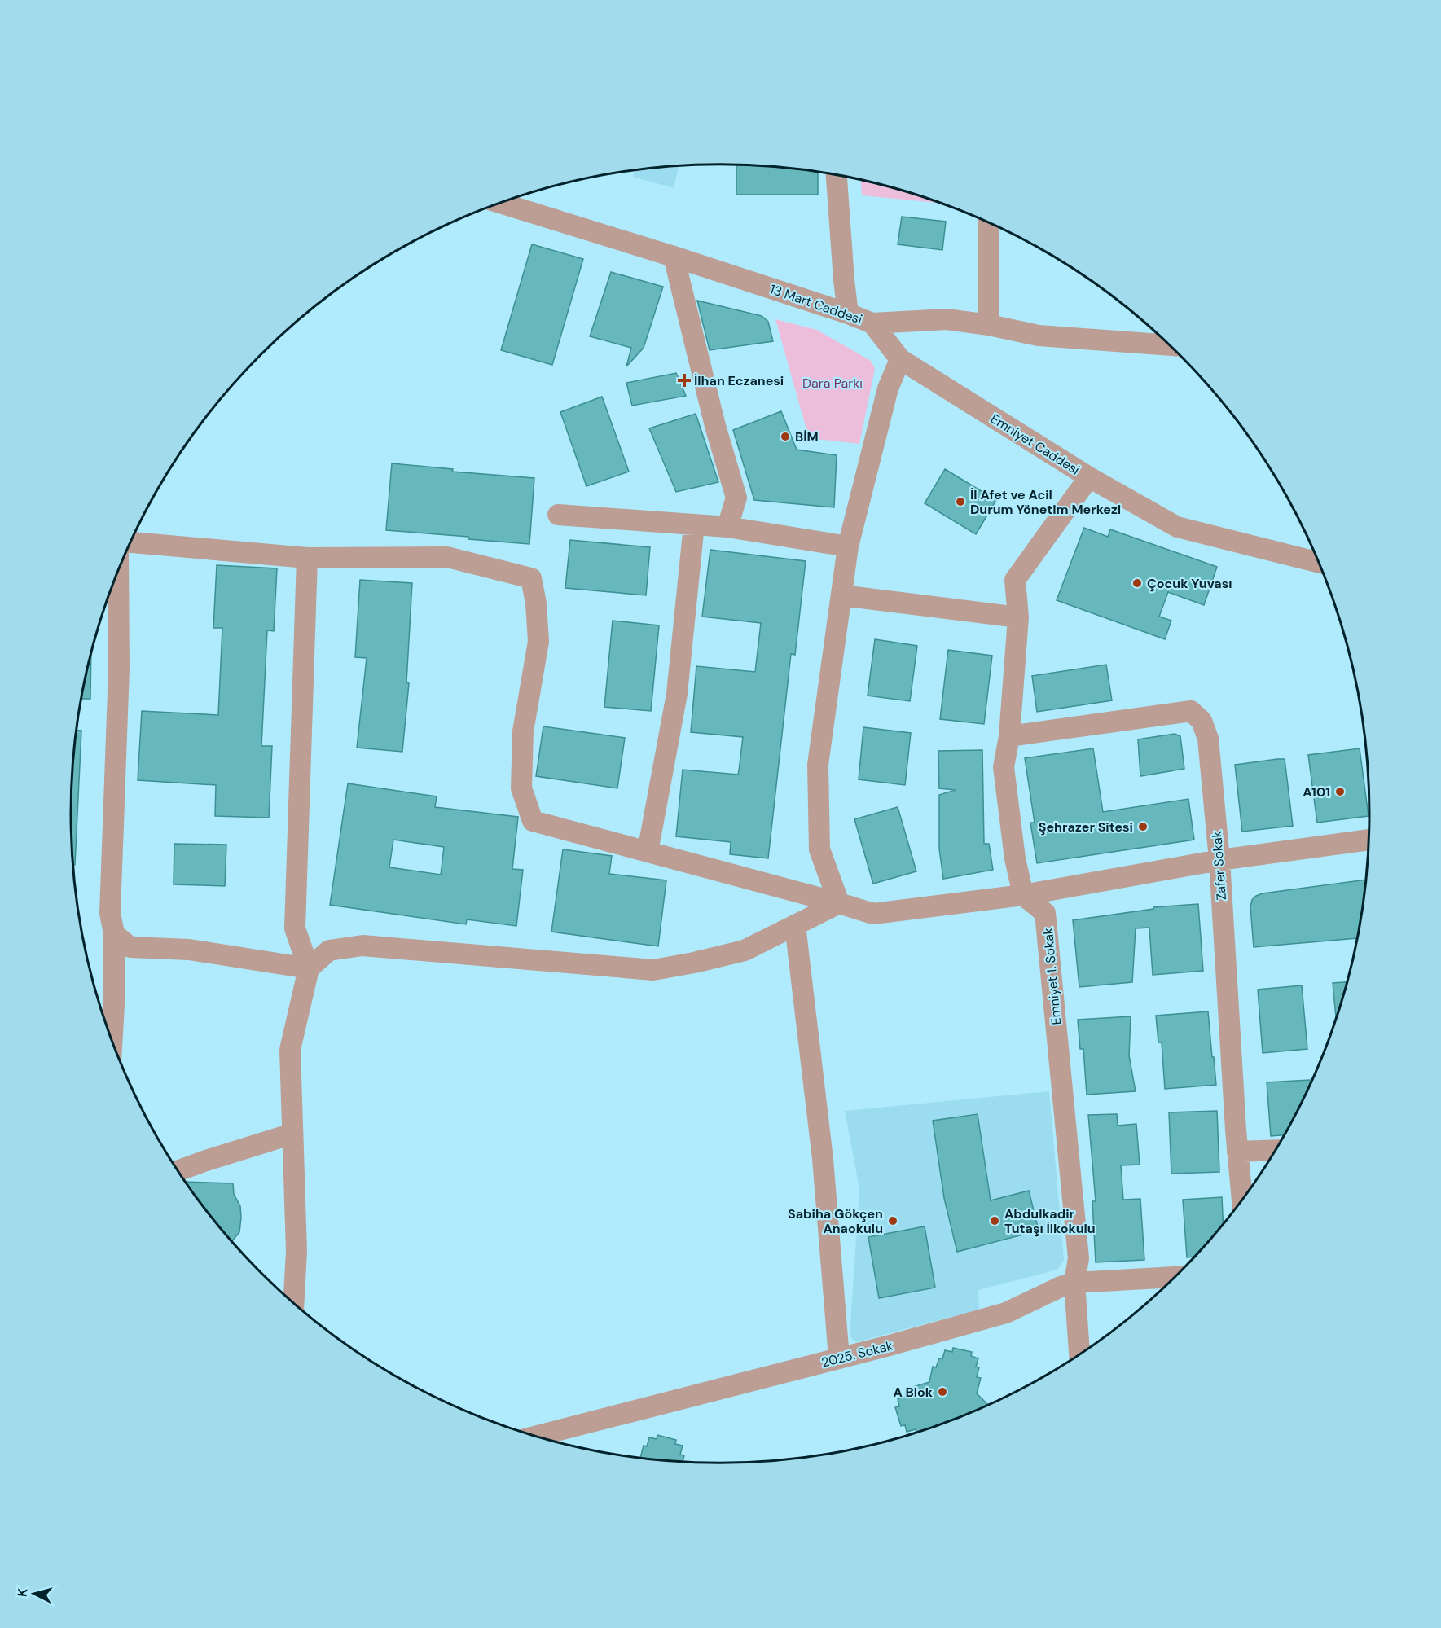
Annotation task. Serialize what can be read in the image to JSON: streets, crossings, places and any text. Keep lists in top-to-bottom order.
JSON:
{
  "streets": {
    "street": [
      "13 Mart Caddesi",
      "Emniyet Caddesi",
      "Zafer Sokak",
      "Emniyet 1. Sokak",
      "2025. Sokak"
    ]
  },
  "crossings": [
    ["13 Mart Caddesi", "Emniyet Caddesi"],
    ["Emniyet 1. Sokak", "2025. Sokak"]
  ],
  "parks": ["Dara Parkı"],
  "places": {
    "health": ["İlhan Eczanesi"],
    "other": [
      "BİM",
      "İl Afet ve Acil Durum Yönetim Merkezi",
      "Çocuk Yuvası",
      "A101",
      "Şehrazer Sitesi",
      "Sabiha Gökçen Anaokulu",
      "Abdulkadir Tutaşı İlkokulu",
      "A Blok"
    ]
  },
  "north": "left"
}
